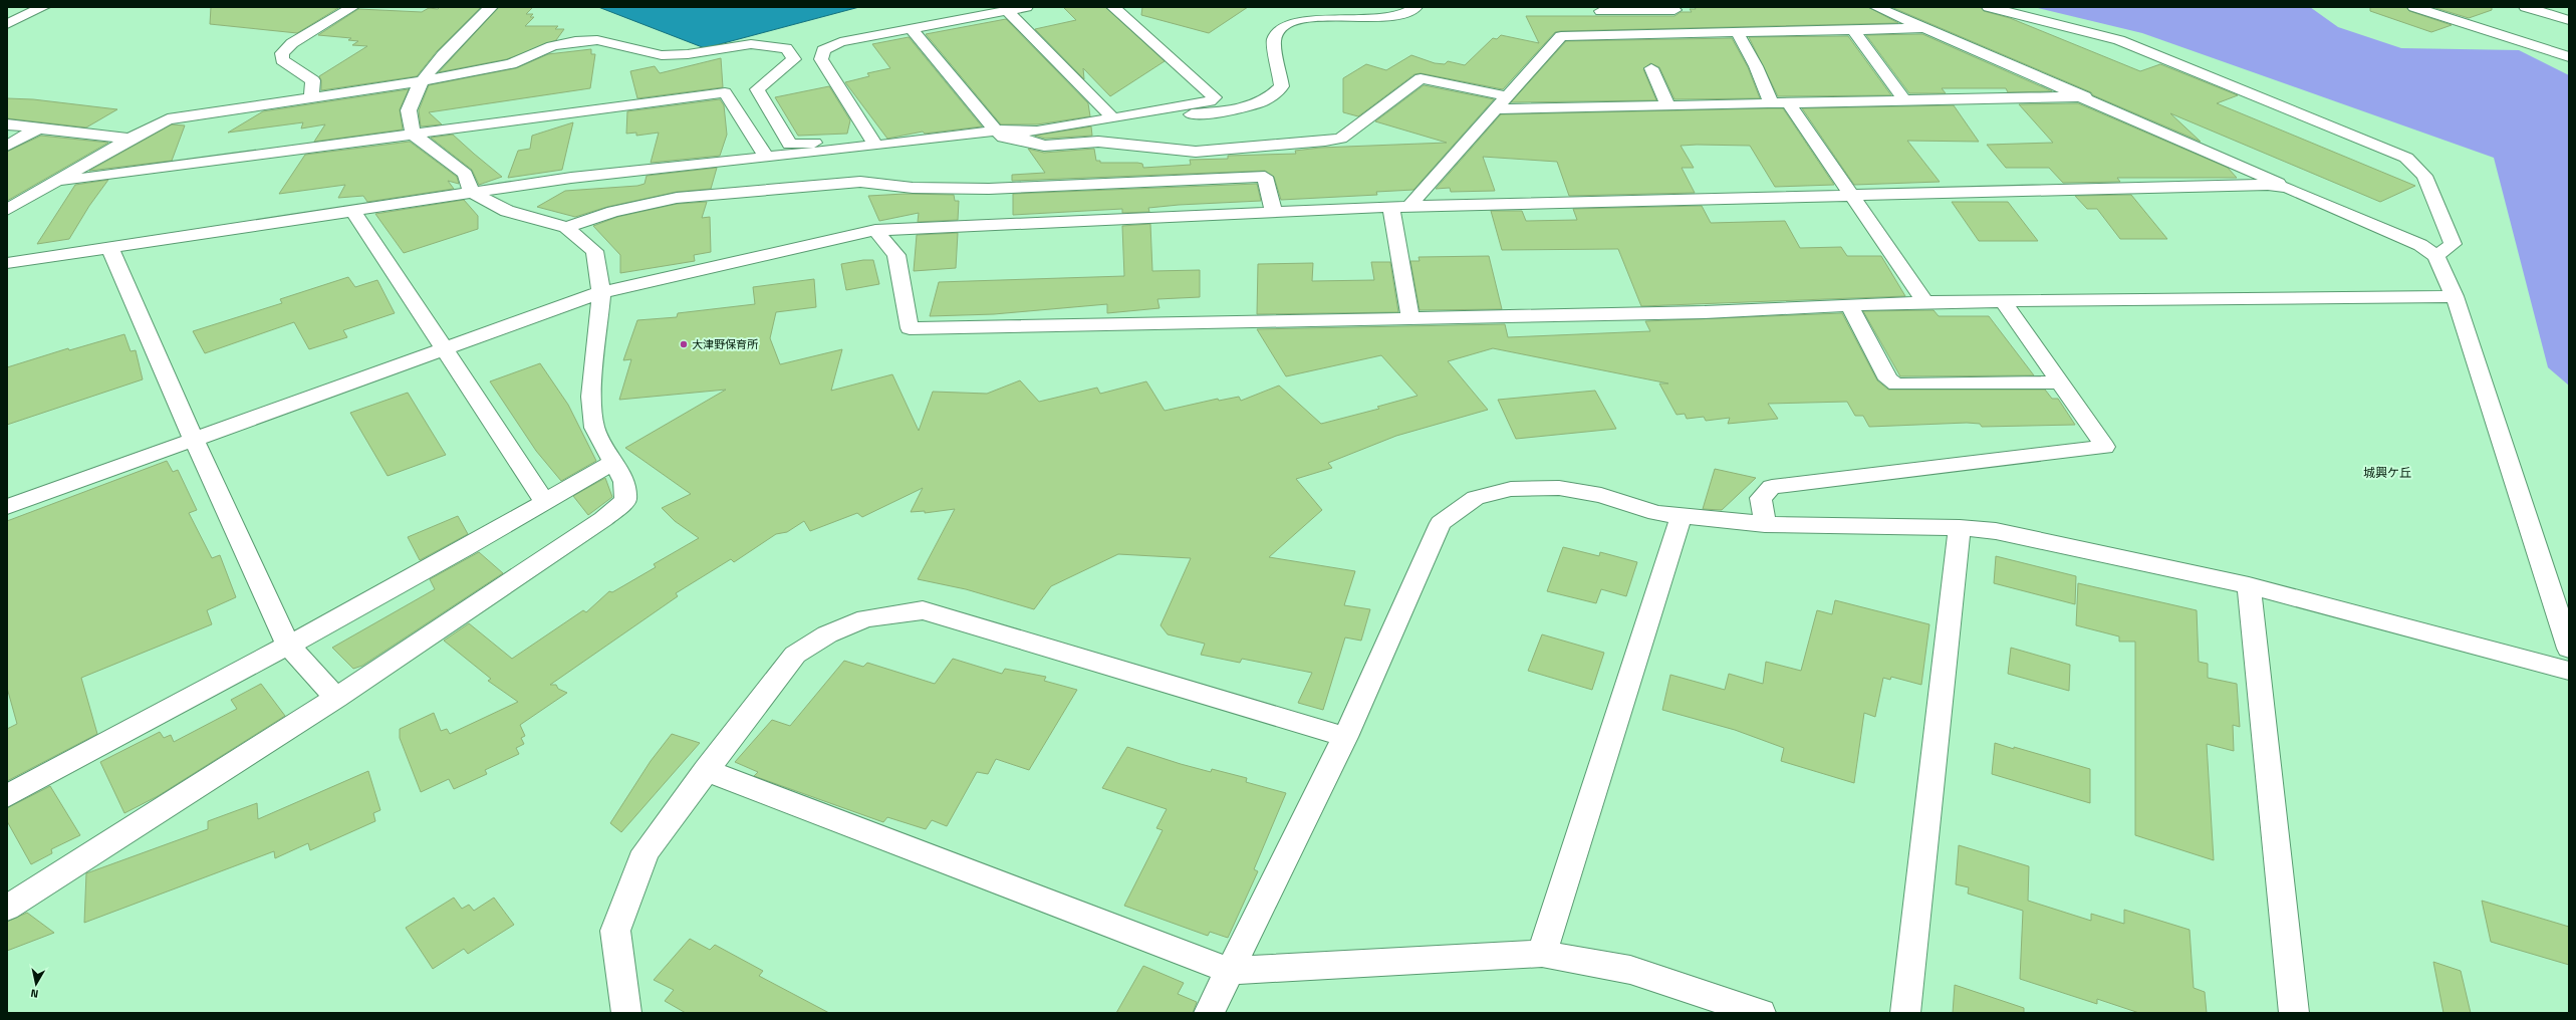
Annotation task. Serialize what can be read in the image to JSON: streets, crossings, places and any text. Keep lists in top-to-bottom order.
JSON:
{
  "districts": ["城興ケ丘"],
  "places": ["大津野保育所"],
  "north": "bottom"
}
